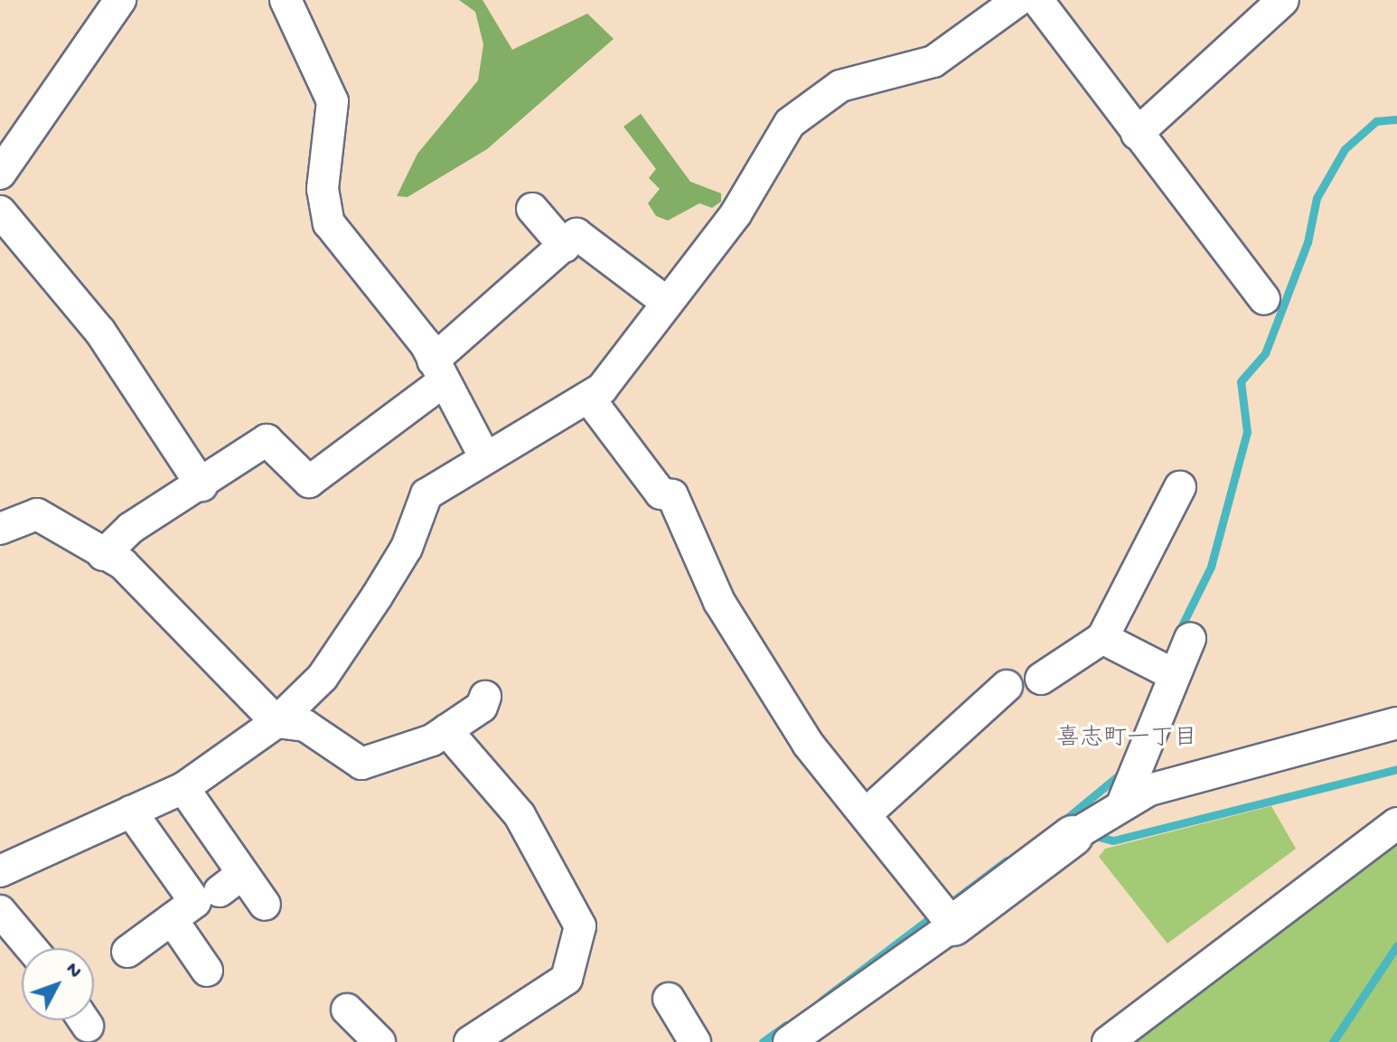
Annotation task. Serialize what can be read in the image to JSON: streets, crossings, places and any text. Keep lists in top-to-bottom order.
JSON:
{
  "districts": ["喜志町一丁目"],
  "north": "top right"
}
